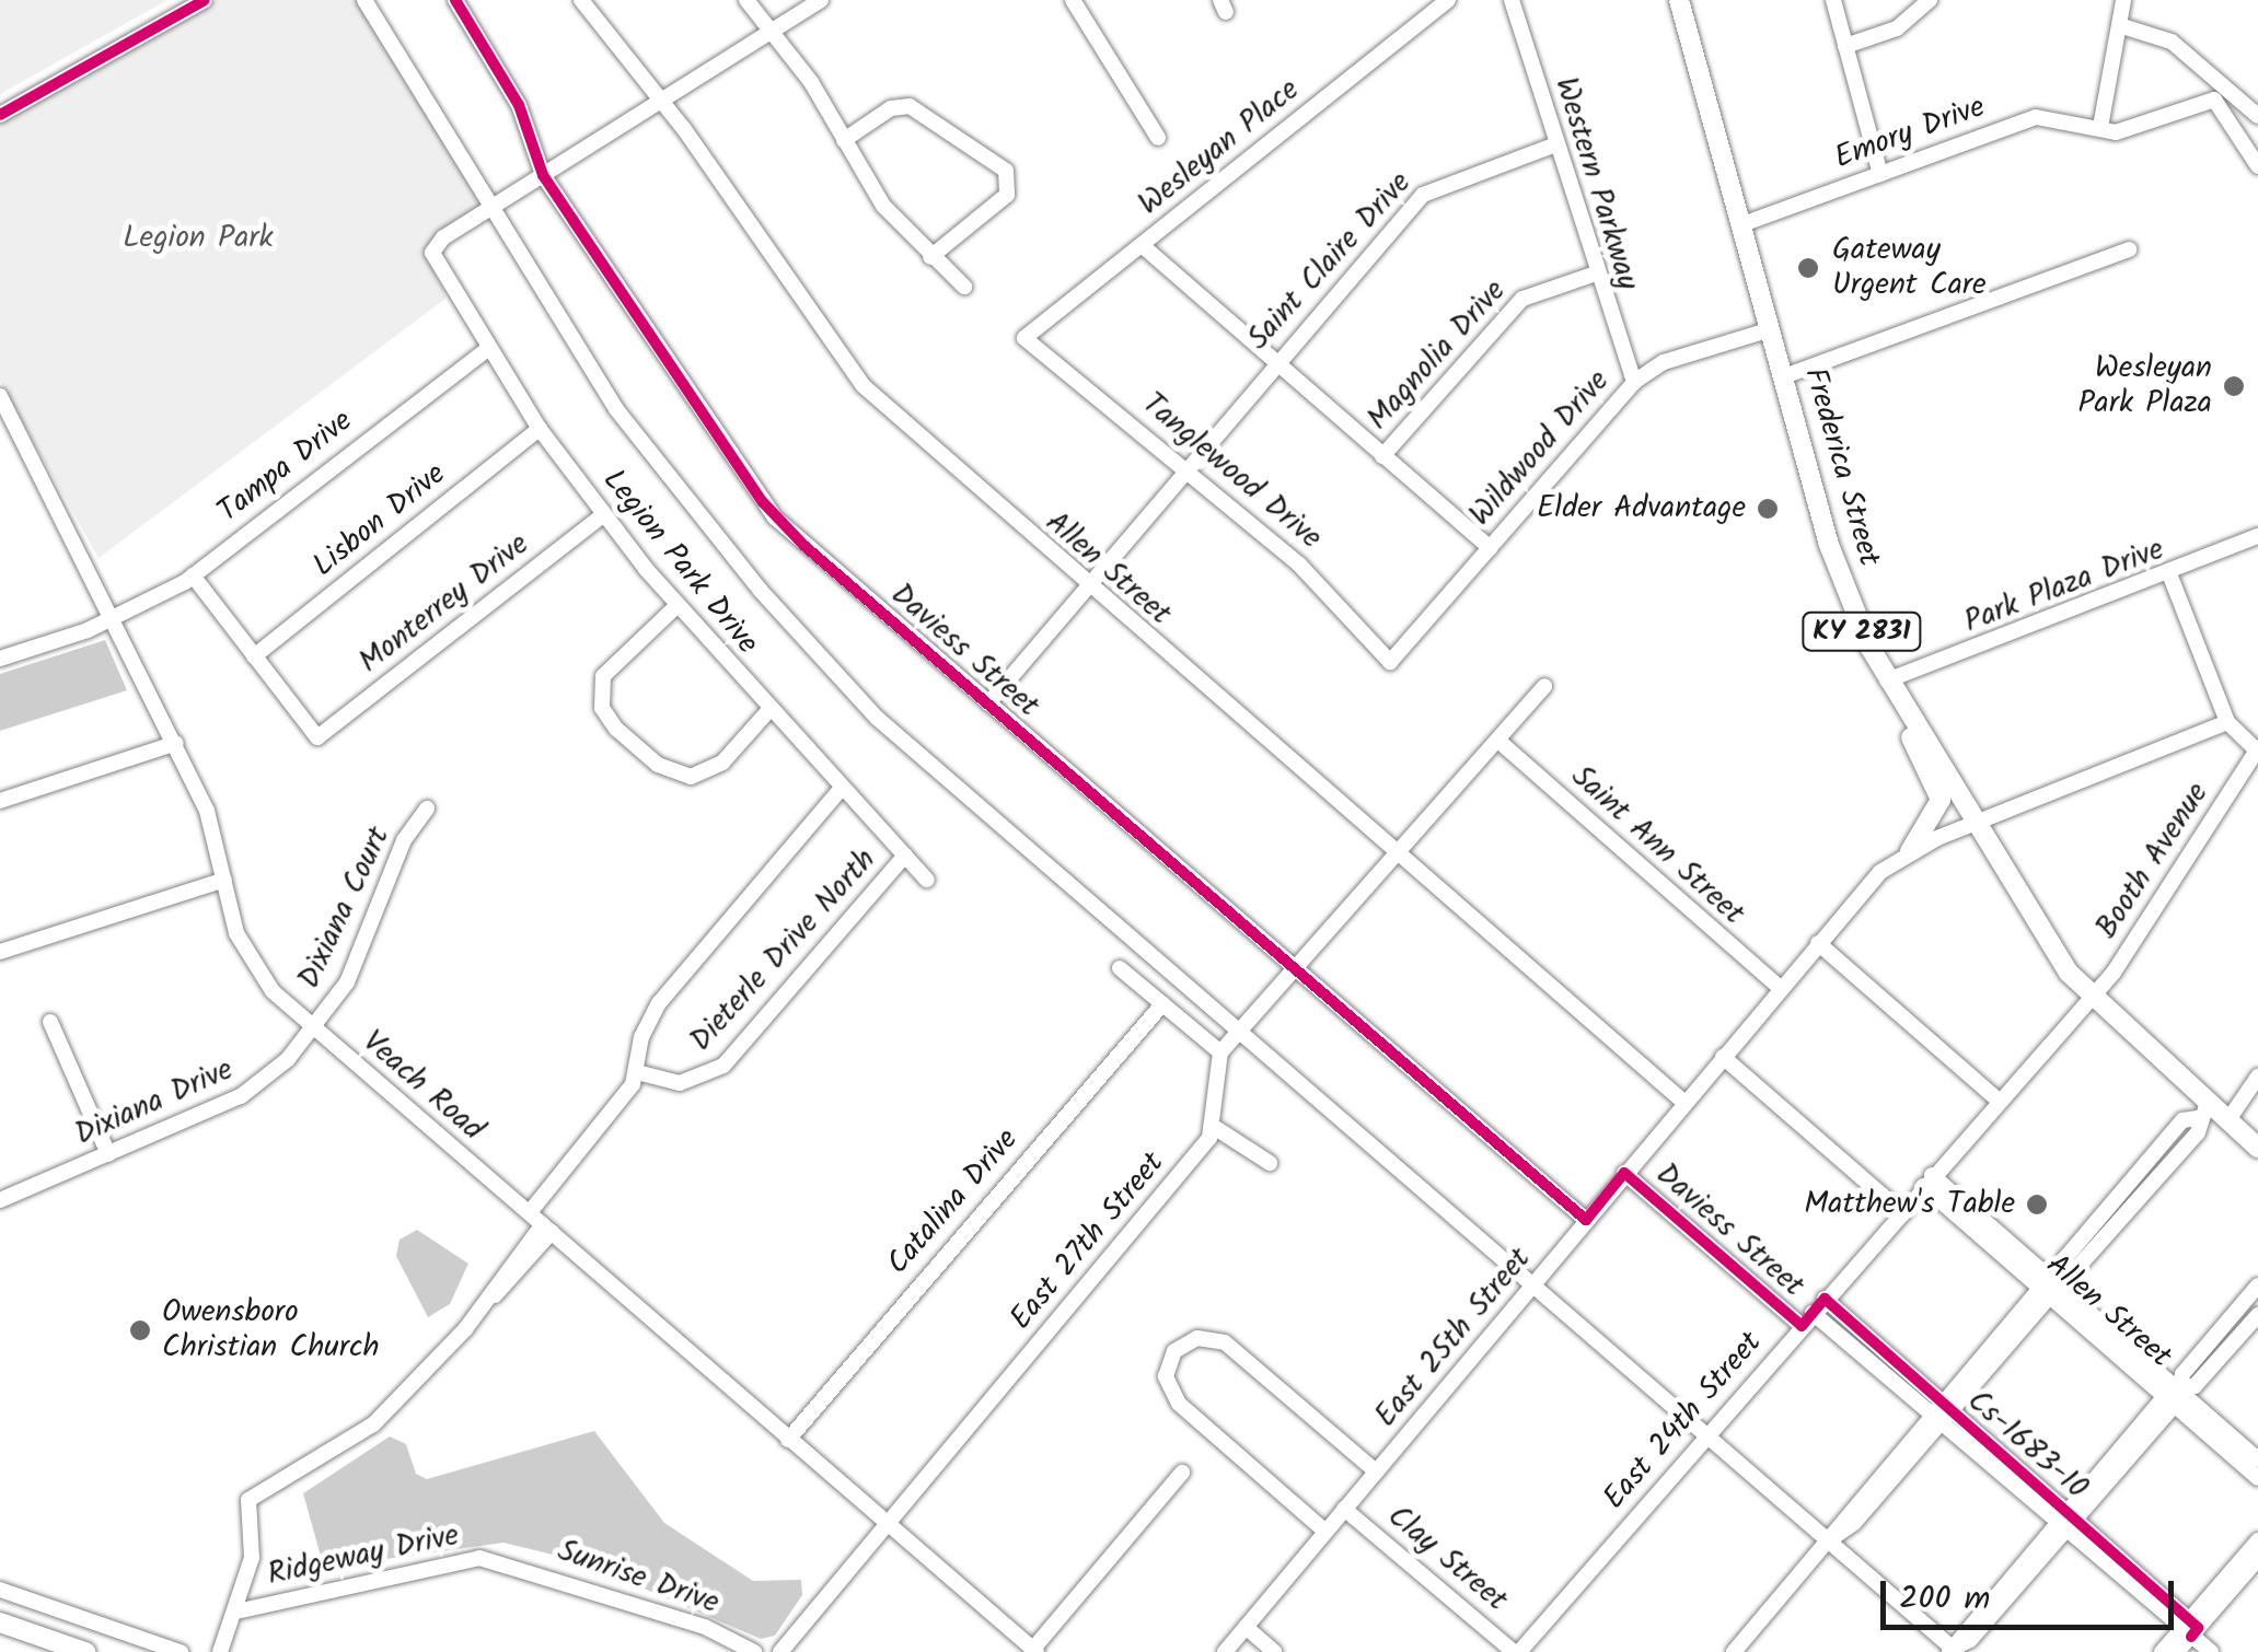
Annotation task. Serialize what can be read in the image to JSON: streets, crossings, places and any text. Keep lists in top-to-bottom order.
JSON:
{
  "streets": {
    "main road": ["Frederica Street", "KY 2831"],
    "street": [
      "Emory Drive",
      "Wesleyan Place",
      "Western Parkway",
      "Saint Claire Drive",
      "Magnolia Drive",
      "Wildwood Drive",
      "Tampa Drive",
      "Tanglewood Drive",
      "Lisbon Drive",
      "Legion Park Drive",
      "Allen Street",
      "Park Plaza Drive",
      "Monterrey Drive",
      "Daviess Street",
      "Saint Ann Street",
      "Booth Avenue",
      "Dixiana Court",
      "Dieterle Drive North",
      "Veach Road",
      "Dixiana Drive",
      "Catalina Drive",
      "East 27th Street",
      "East 25th Street",
      "East 24th Street",
      "Cs-1683-10",
      "Ridgeway Drive",
      "Clay Street",
      "Sunrise Drive"
    ]
  },
  "crossings": [
    ["Emory Drive", "Frederica Street"],
    ["Wesleyan Place", "Tanglewood Drive"],
    ["Western Parkway", "Saint Claire Drive"],
    ["Western Parkway", "Magnolia Drive"],
    ["Western Parkway", "Wildwood Drive"],
    ["Saint Claire Drive", "Tanglewood Drive"],
    ["Saint Claire Drive", "Allen Street"],
    ["Saint Claire Drive", "Daviess Street"],
    ["Wildwood Drive", "Frederica Street"],
    ["Wildwood Drive", "Tanglewood Drive"],
    ["Tampa Drive", "Legion Park Drive"],
    ["Tampa Drive", "Veach Road"],
    ["Frederica Street", "Park Plaza Drive"],
    ["Frederica Street", "Booth Avenue"],
    ["Frederica Street", "East 25th Street"],
    ["Lisbon Drive", "Legion Park Drive"],
    ["Lisbon Drive", "Monterrey Drive"],
    ["Legion Park Drive", "Monterrey Drive"],
    ["Legion Park Drive", "Dieterle Drive North"],
    ["Allen Street", "East 25th Street"],
    ["Allen Street", "East 24th Street"],
    ["Daviess Street", "East 25th Street"],
    ["Daviess Street", "East 24th Street"],
    ["Daviess Street", "Cs-1683-10"],
    ["Saint Ann Street", "East 25th Street"],
    ["Booth Avenue", "East 24th Street"],
    ["Dixiana Court", "Veach Road"],
    ["Dixiana Court", "Dixiana Drive"],
    ["Veach Road", "Dixiana Drive"],
    ["Veach Road", "Catalina Drive"],
    ["Veach Road", "East 27th Street"],
    ["East 25th Street", "Clay Street"],
    ["East 24th Street", "Cs-1683-10"],
    ["East 24th Street", "Clay Street"],
    ["Ridgeway Drive", "Sunrise Drive"]
  ],
  "parks": ["Legion Park"],
  "places": [
    "Gateway Urgent Care",
    "Wesleyan Park Plaza",
    "Elder Advantage",
    "Matthew's Table",
    "Owensboro Christian Church"
  ],
  "scale_bar": "200 m"
}
